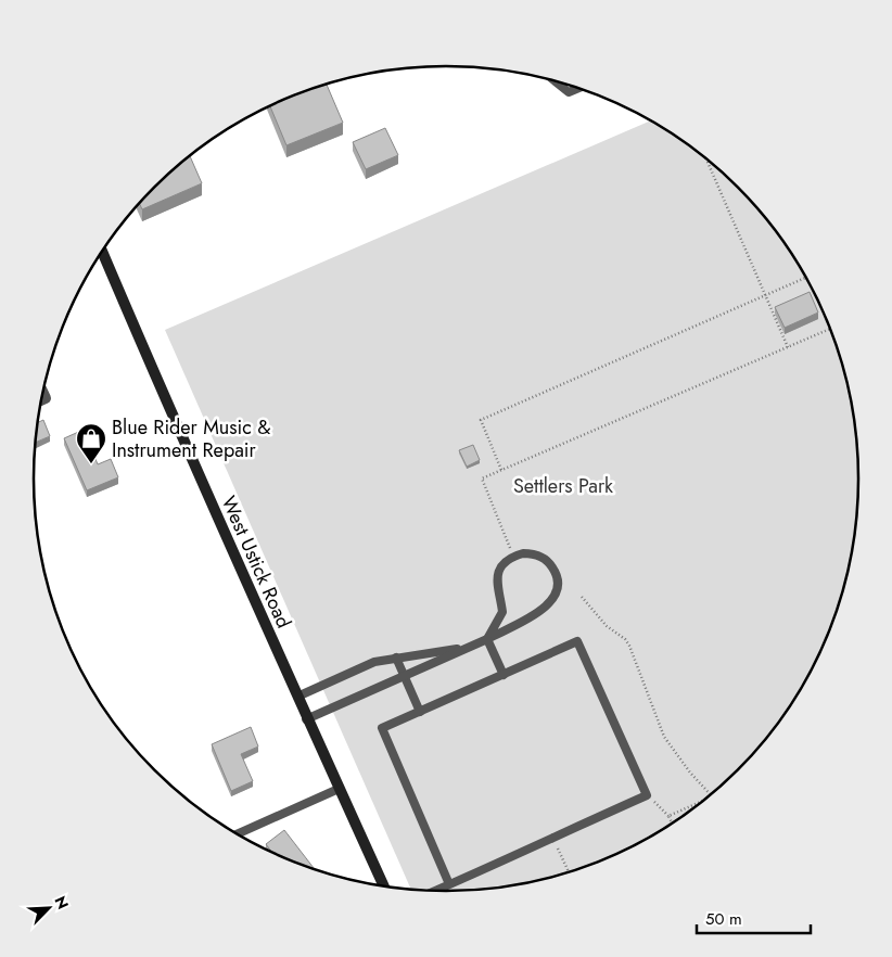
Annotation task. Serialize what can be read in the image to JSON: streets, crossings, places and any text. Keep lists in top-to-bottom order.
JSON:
{
  "streets": {
    "main road": ["West Ustick Road"]
  },
  "parks": ["Settlers Park"],
  "places": {
    "shop": ["Blue Rider Music & Instrument Repair"]
  },
  "scale_bar": "50 m",
  "north": "top right"
}
